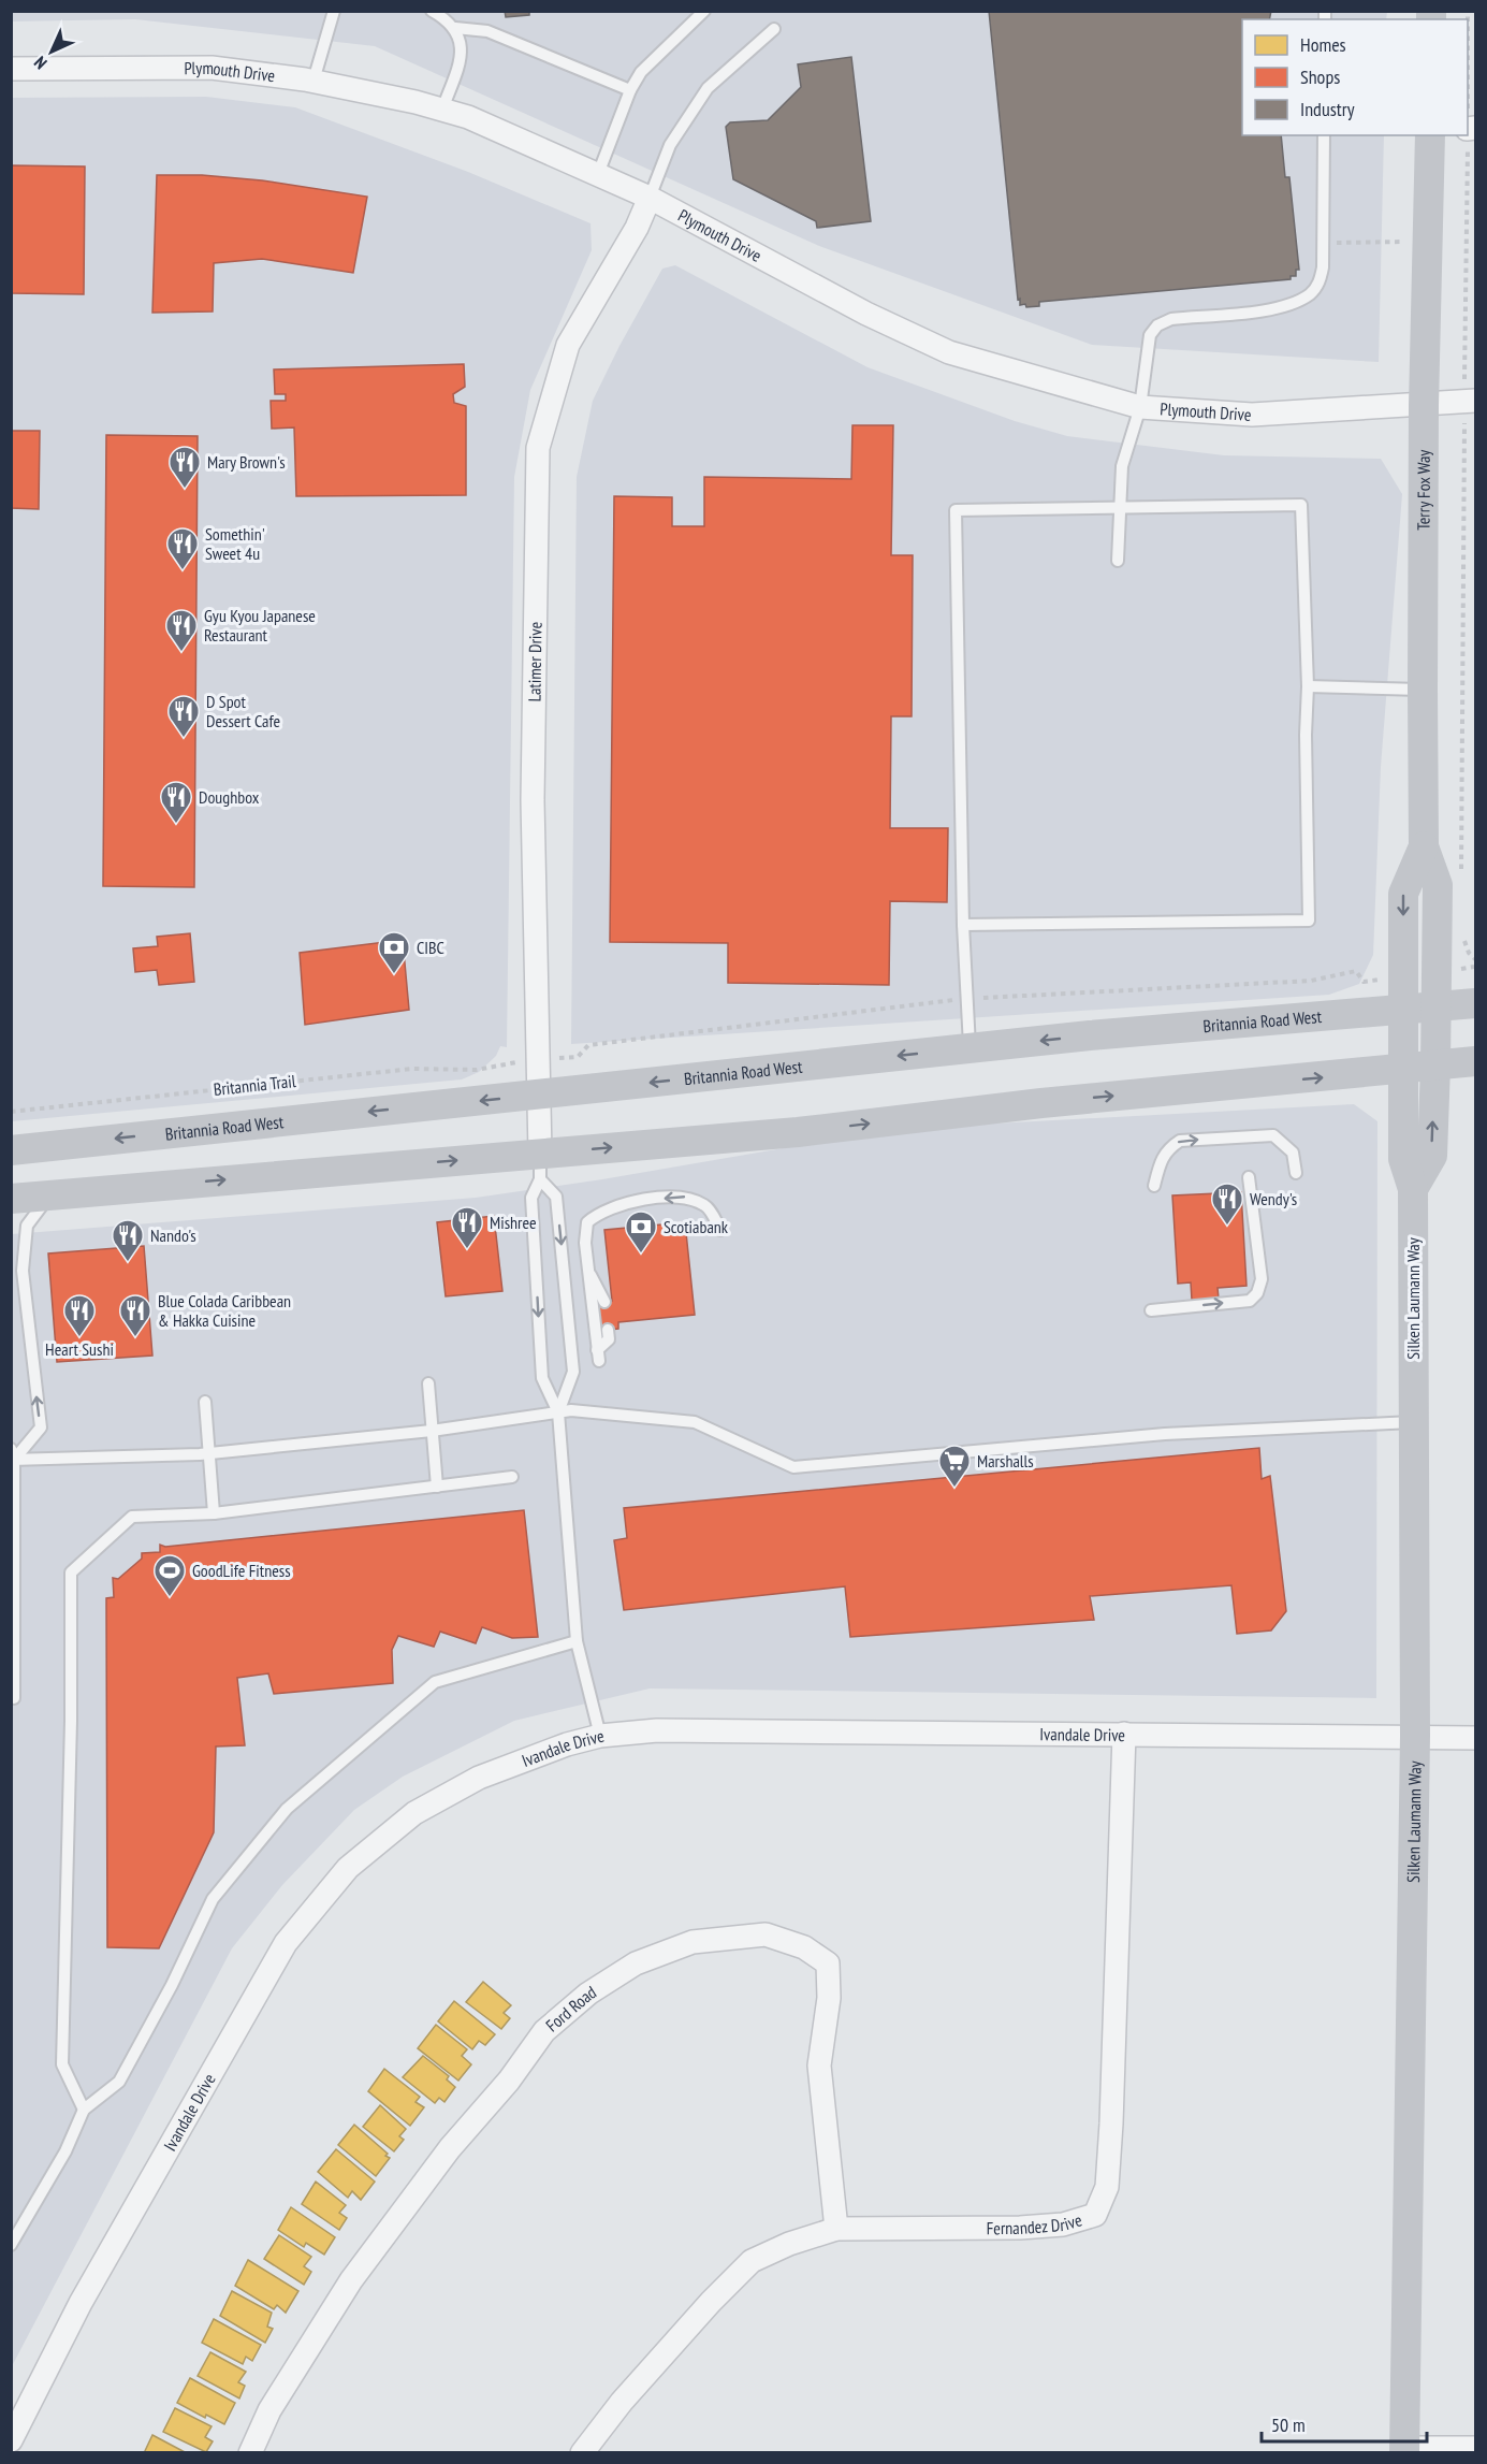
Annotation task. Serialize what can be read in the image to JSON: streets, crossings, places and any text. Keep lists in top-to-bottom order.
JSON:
{
  "streets": {
    "main road": ["Terry Fox Way", "Britannia Road West", "Silken Laumann Way"],
    "street": [
      "Plymouth Drive",
      "Latimer Drive",
      "Ivandale Drive",
      "Ford Road",
      "Fernandez Drive"
    ],
    "path": ["Britannia Trail"]
  },
  "crossings": [
    ["Plymouth Drive", "Terry Fox Way"],
    ["Plymouth Drive", "Latimer Drive"],
    ["Terry Fox Way", "Britannia Road West"],
    ["Terry Fox Way", "Silken Laumann Way"],
    ["Latimer Drive", "Britannia Road West"],
    ["Silken Laumann Way", "Ivandale Drive"],
    ["Ivandale Drive", "Fernandez Drive"],
    ["Ford Road", "Fernandez Drive"]
  ],
  "places": {
    "restaurant": [
      "Mary Brown's",
      "Somethin' Sweet 4u",
      "Gyu Kyou Japanese Restaurant",
      "D Spot Dessert Cafe",
      "Doughbox",
      "Wendy's",
      "Mishree",
      "Nando's",
      "Heart Sushi",
      "Blue Colada Caribbean & Hakka Cuisine"
    ],
    "bank": ["CIBC", "Scotiabank"],
    "supermarket": ["Marshalls"],
    "sports": ["GoodLife Fitness"]
  },
  "legend": ["Homes", "Shops", "Industry"],
  "scale_bar": "50 m",
  "north": "bottom left"
}
